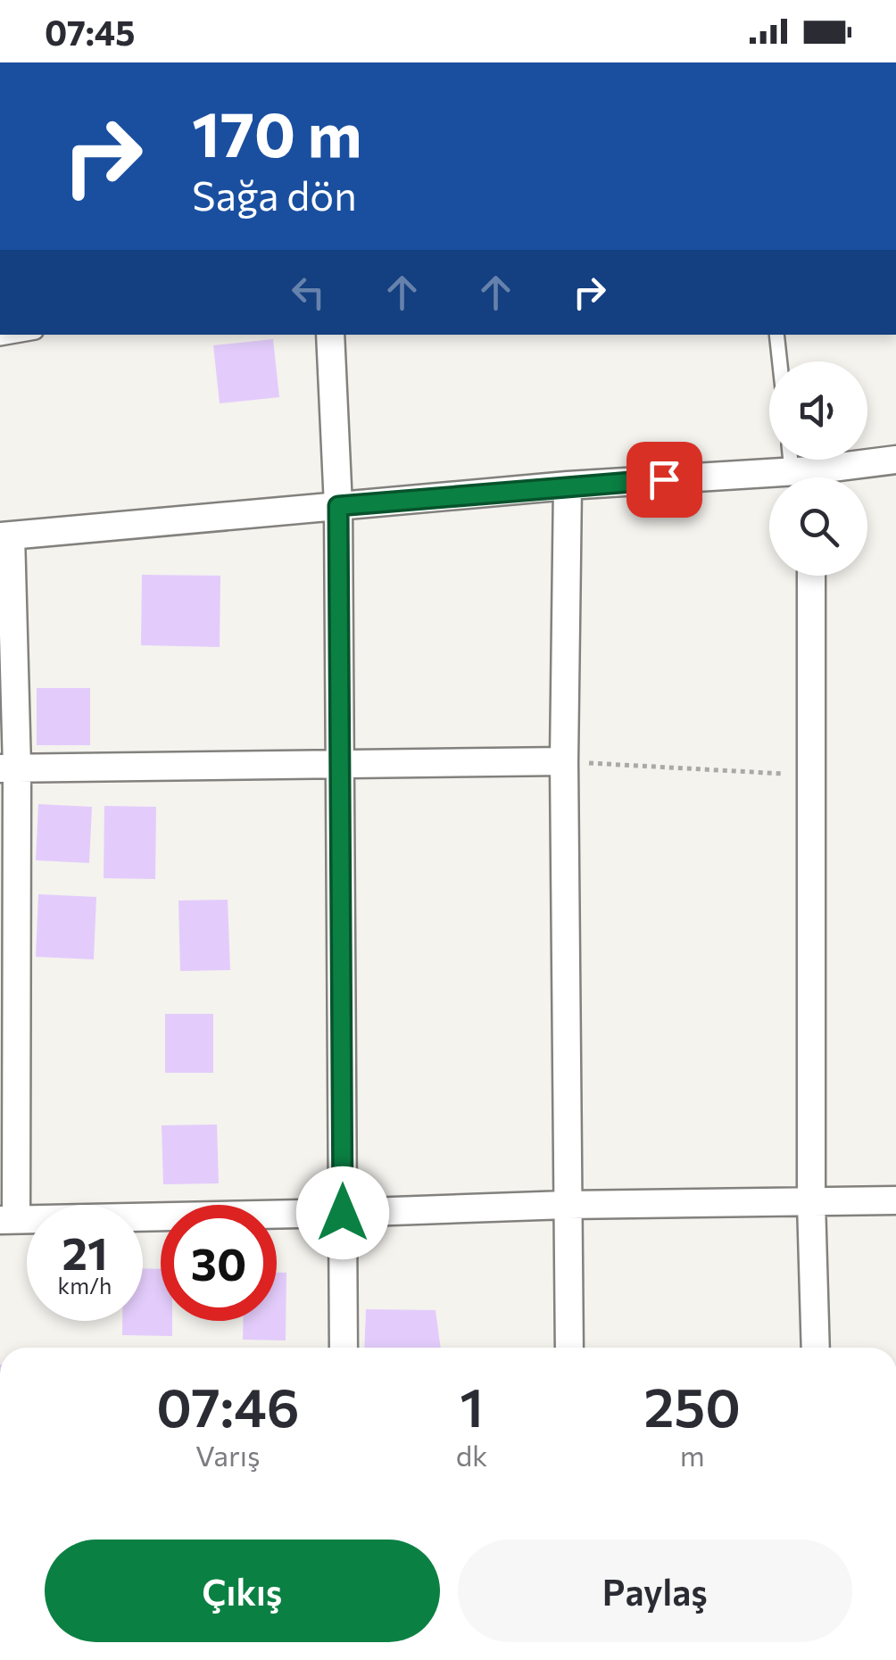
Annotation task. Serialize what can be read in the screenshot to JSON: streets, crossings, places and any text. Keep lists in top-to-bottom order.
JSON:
{
  "page": {
    "status": "07:45",
    "turn": ["170 m", "Sağa dön"],
    "speed": "21 km/h",
    "limit": "30",
    "eta": [
      "07:46",
      "Varış",
      "1",
      "dk",
      "250",
      "m"
    ],
    "buttons": ["Çıkış", "Paylaş"]
  }
}
